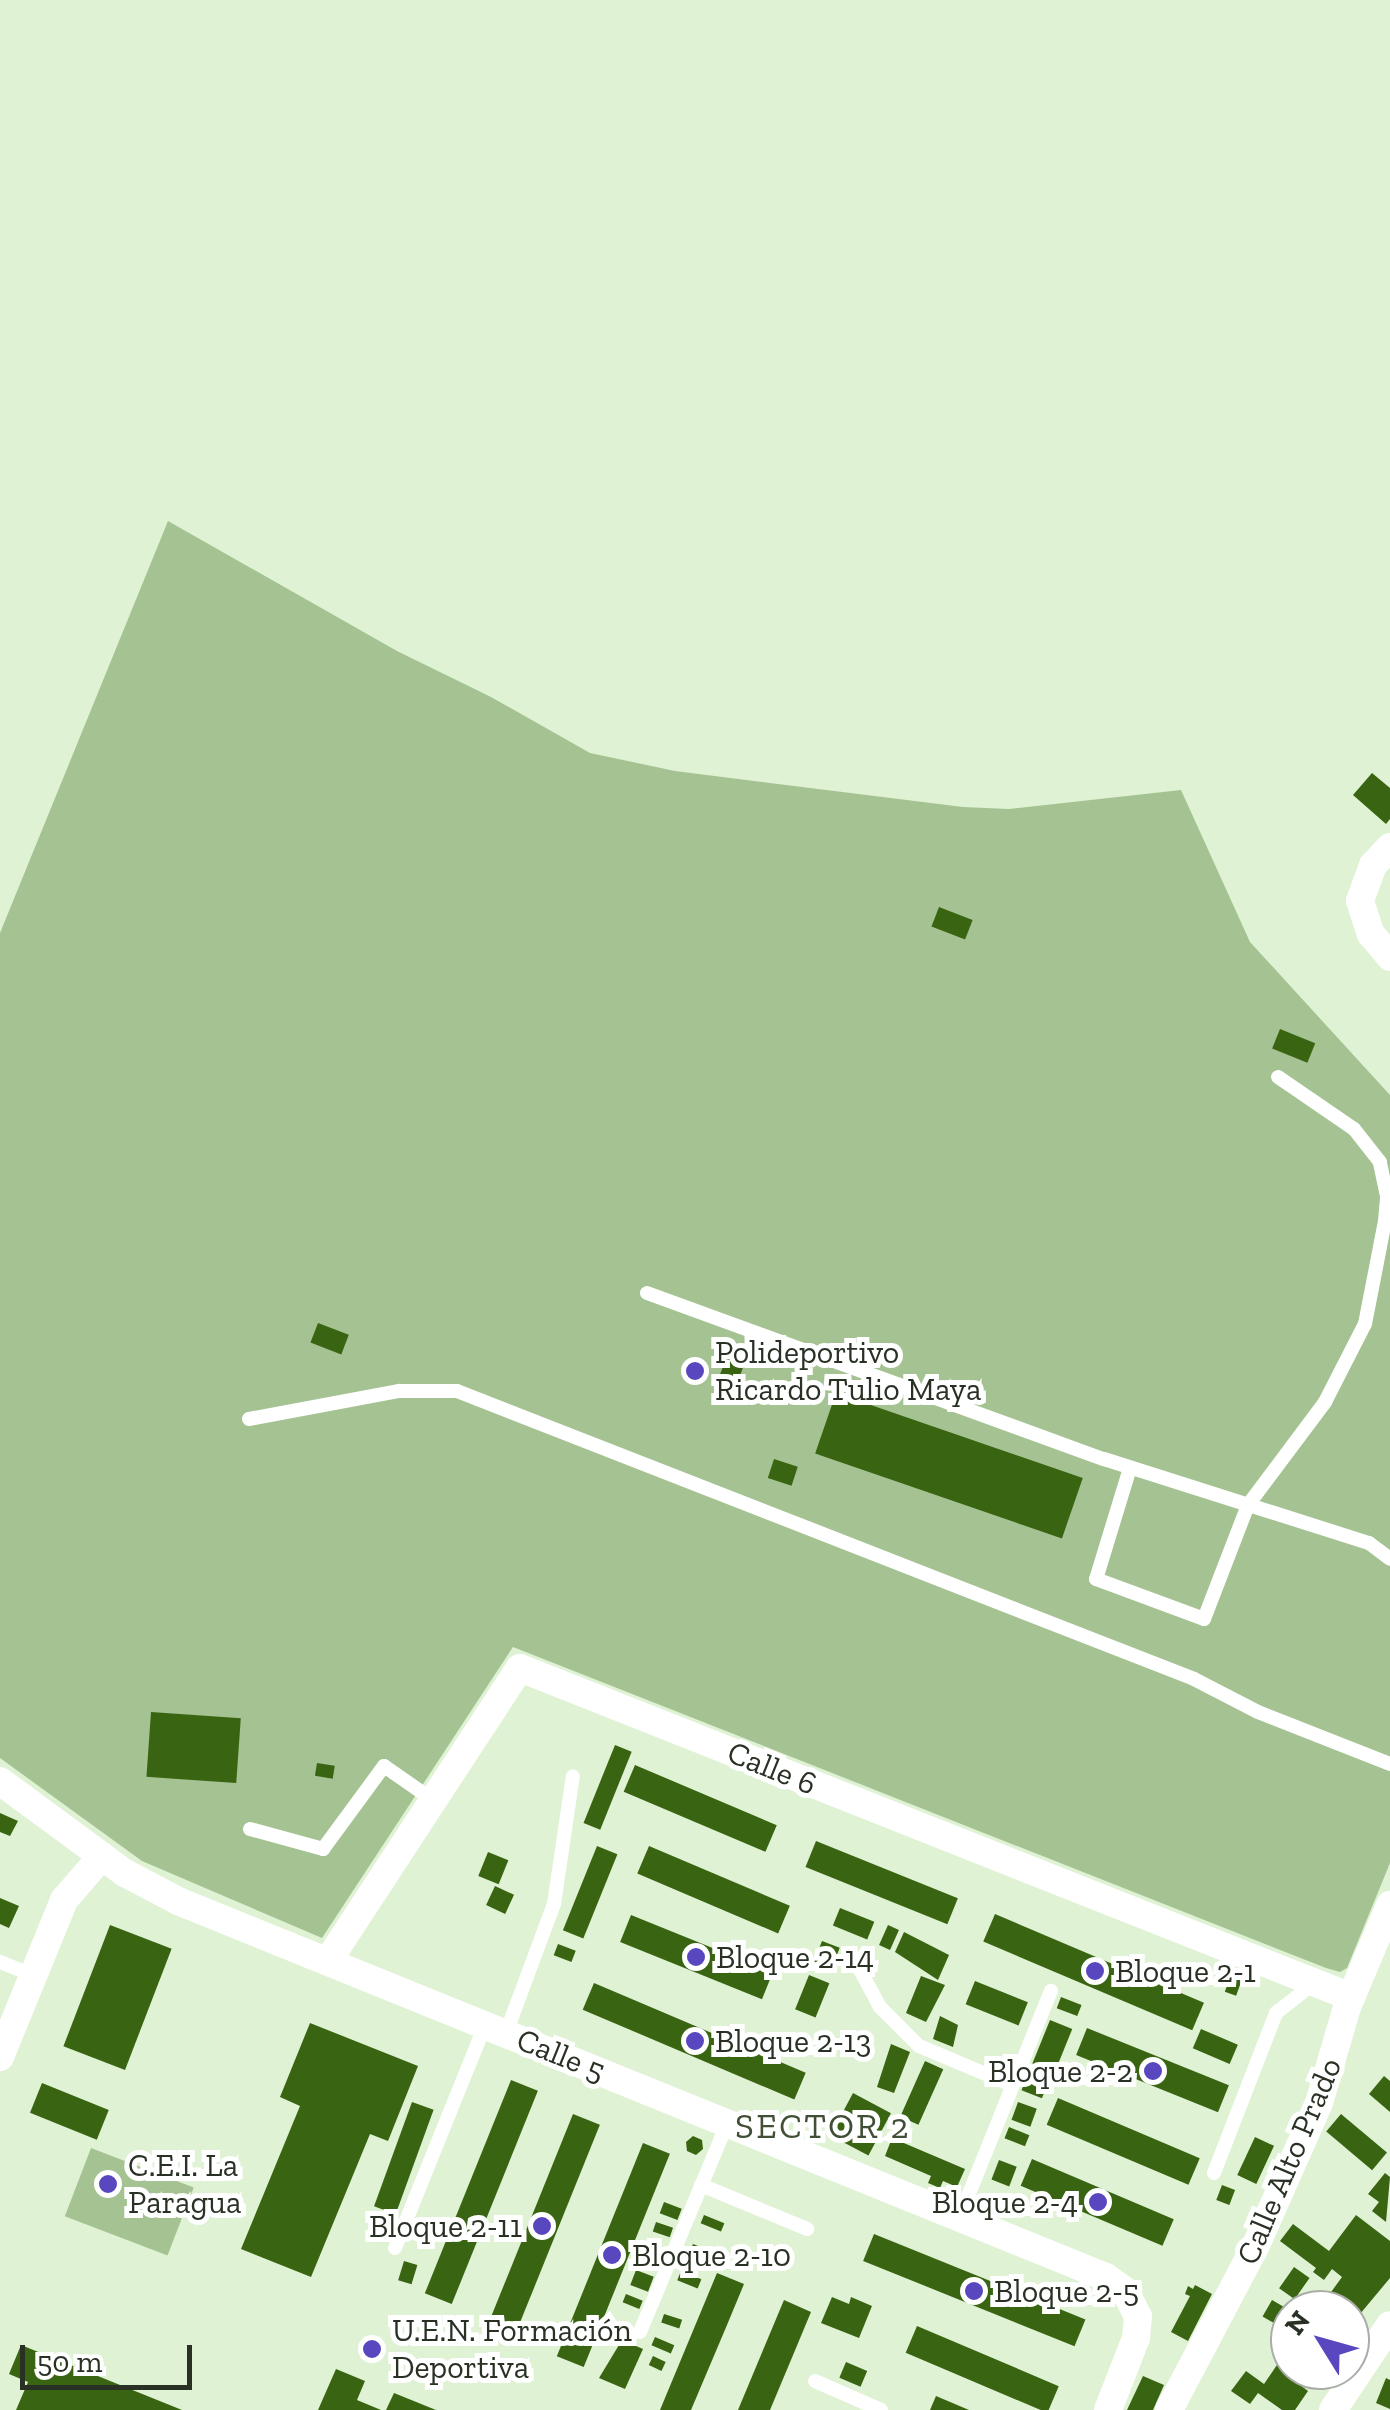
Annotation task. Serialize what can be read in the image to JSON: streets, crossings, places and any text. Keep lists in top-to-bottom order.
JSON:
{
  "streets": {
    "street": ["Calle 6", "Calle 5", "Calle Alto Prado"]
  },
  "crossings": [
    ["Calle 6", "Calle 5"],
    ["Calle 6", "Calle Alto Prado"]
  ],
  "districts": ["SECTOR 2"],
  "places": [
    "Polideportivo Ricardo Tulio Maya",
    "Bloque 2-14",
    "Bloque 2-1",
    "Bloque 2-13",
    "Bloque 2-2",
    "C.E.I. La Paragua",
    "Bloque 2-4",
    "Bloque 2-11",
    "Bloque 2-10",
    "Bloque 2-5",
    "U.E.N. Formación Deportiva"
  ],
  "scale_bar": "50 m",
  "north": "top left"
}
